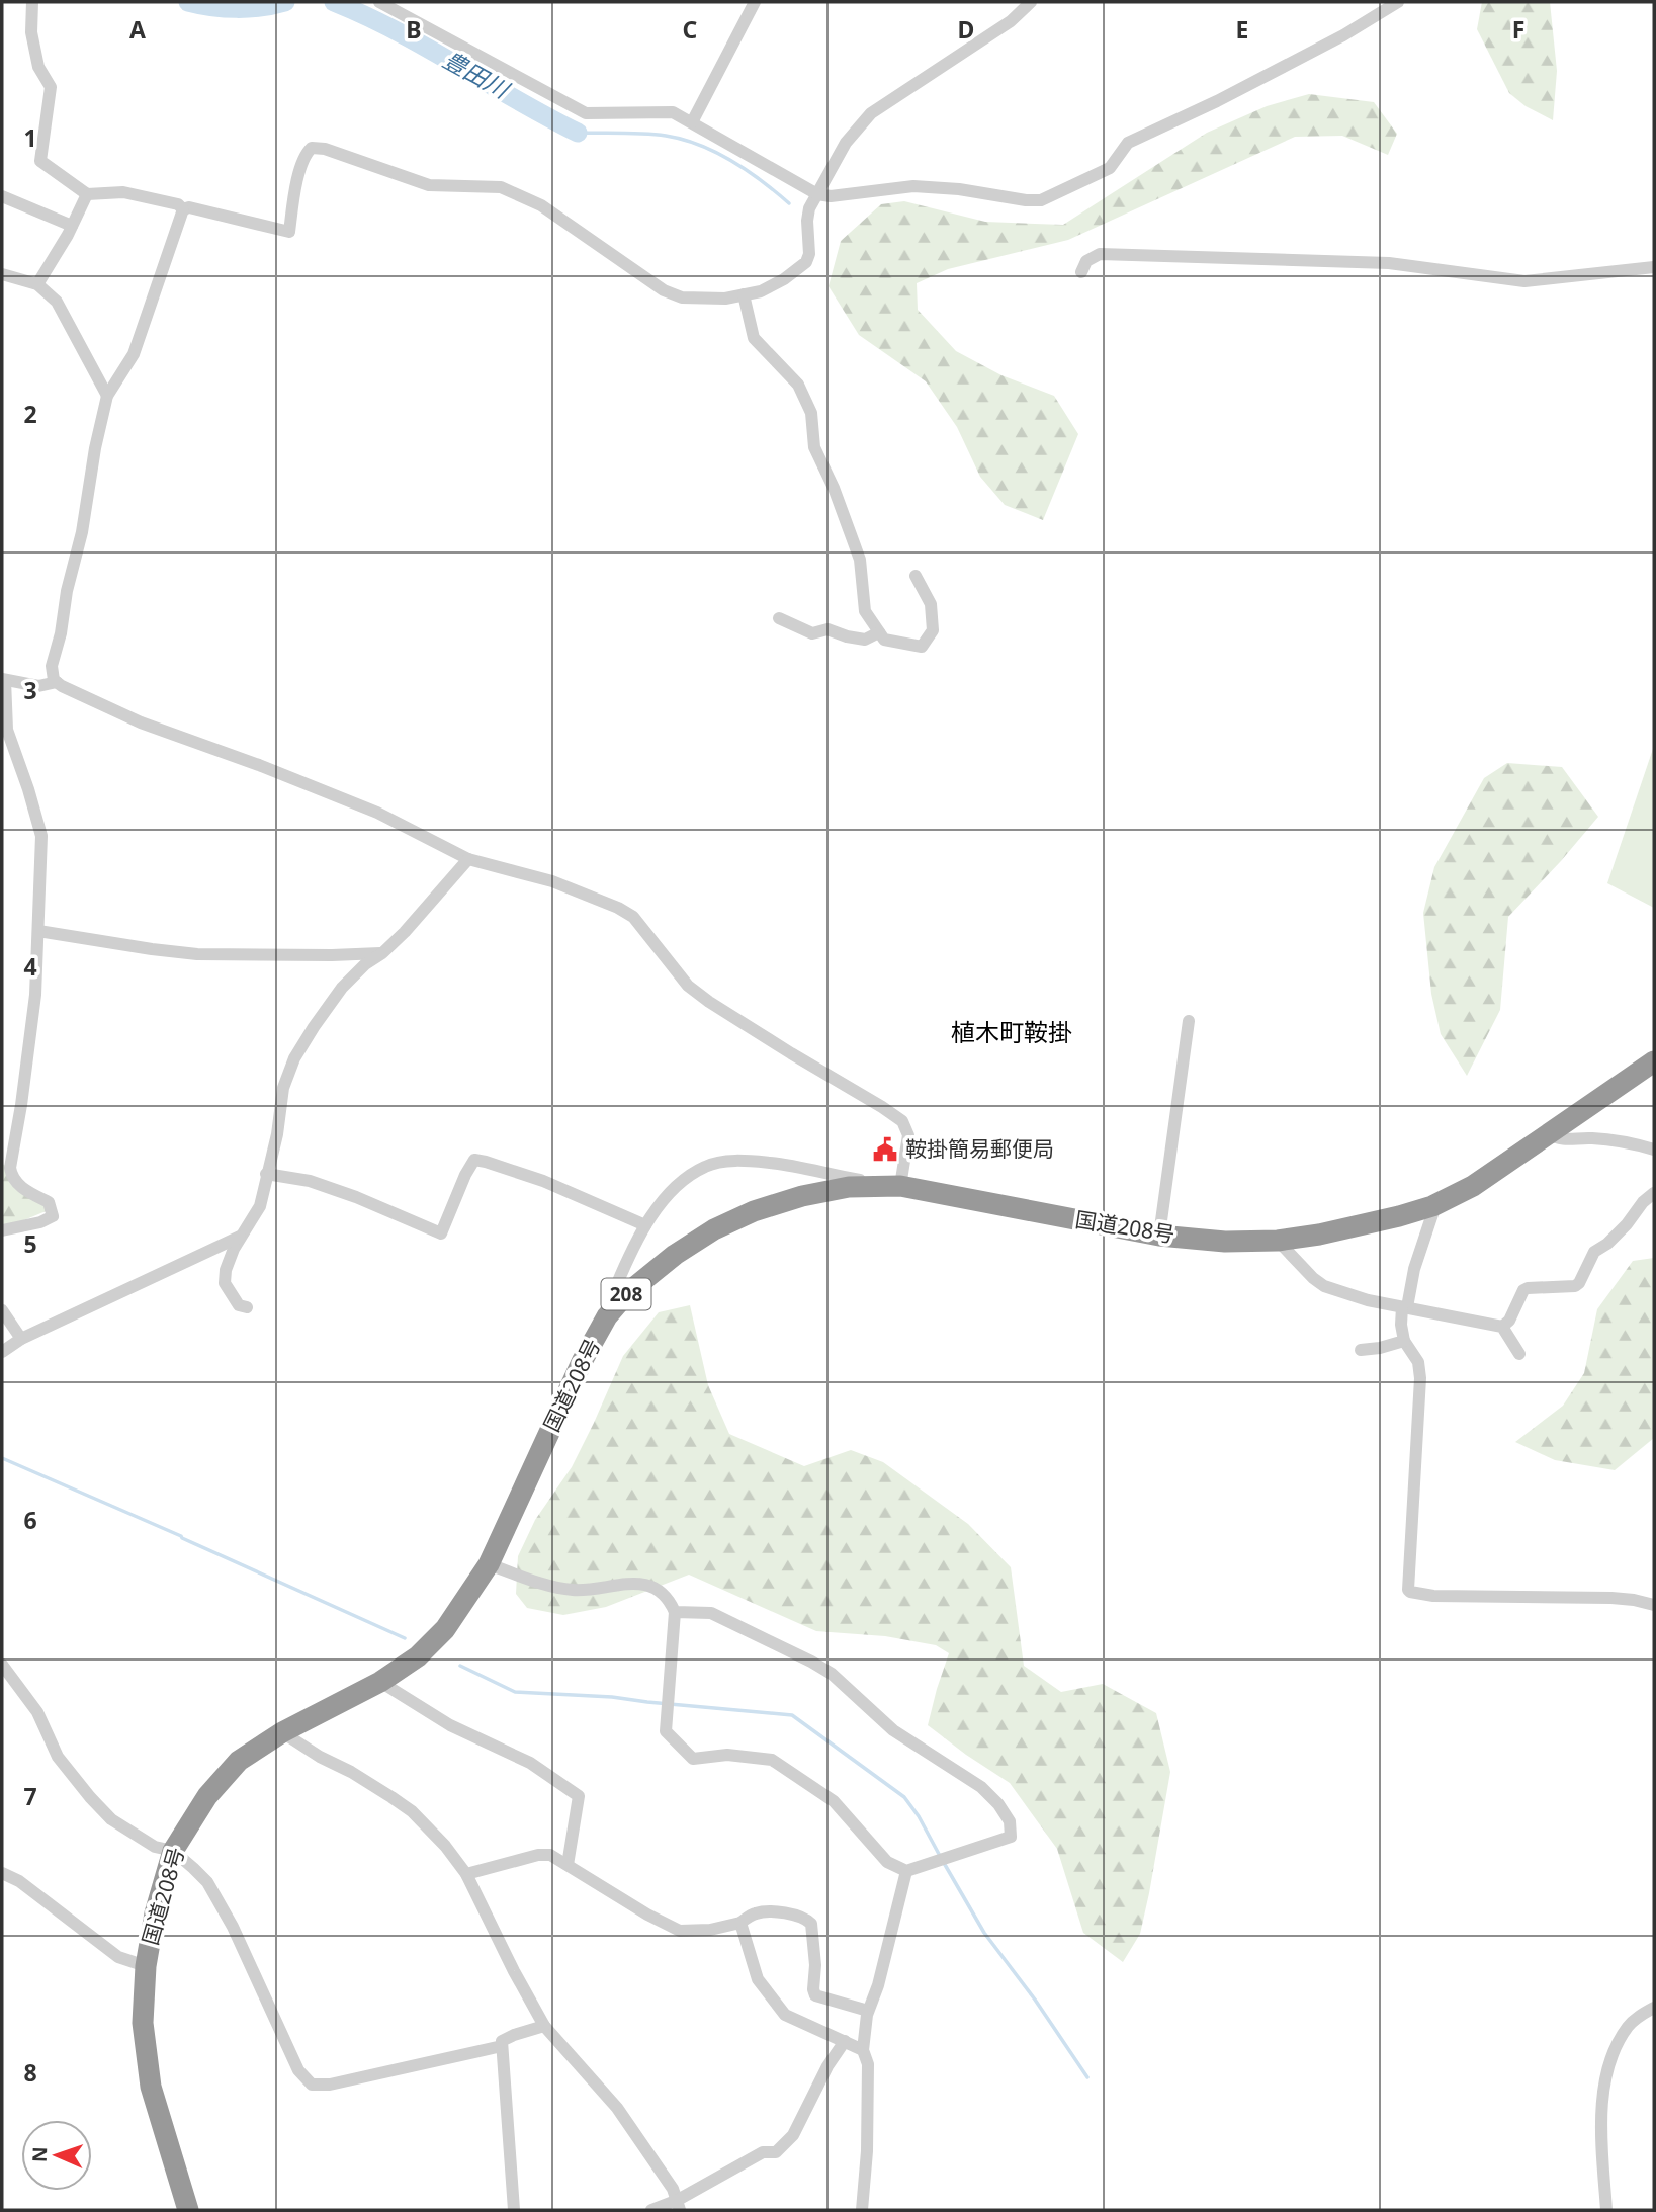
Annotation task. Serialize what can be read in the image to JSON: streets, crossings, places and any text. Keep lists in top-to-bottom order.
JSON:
{
  "streets": {
    "highway": ["国道208号", "208"]
  },
  "districts": ["植木町鞍掛"],
  "water": ["豊田川"],
  "places": {
    "public building": ["鞍掛簡易郵便局"]
  },
  "north": "left",
  "grid": {
    "columns": [
      "A",
      "B",
      "C",
      "D",
      "E",
      "F"
    ],
    "rows": [
      "1",
      "2",
      "3",
      "4",
      "5",
      "6",
      "7",
      "8"
    ]
  }
}
